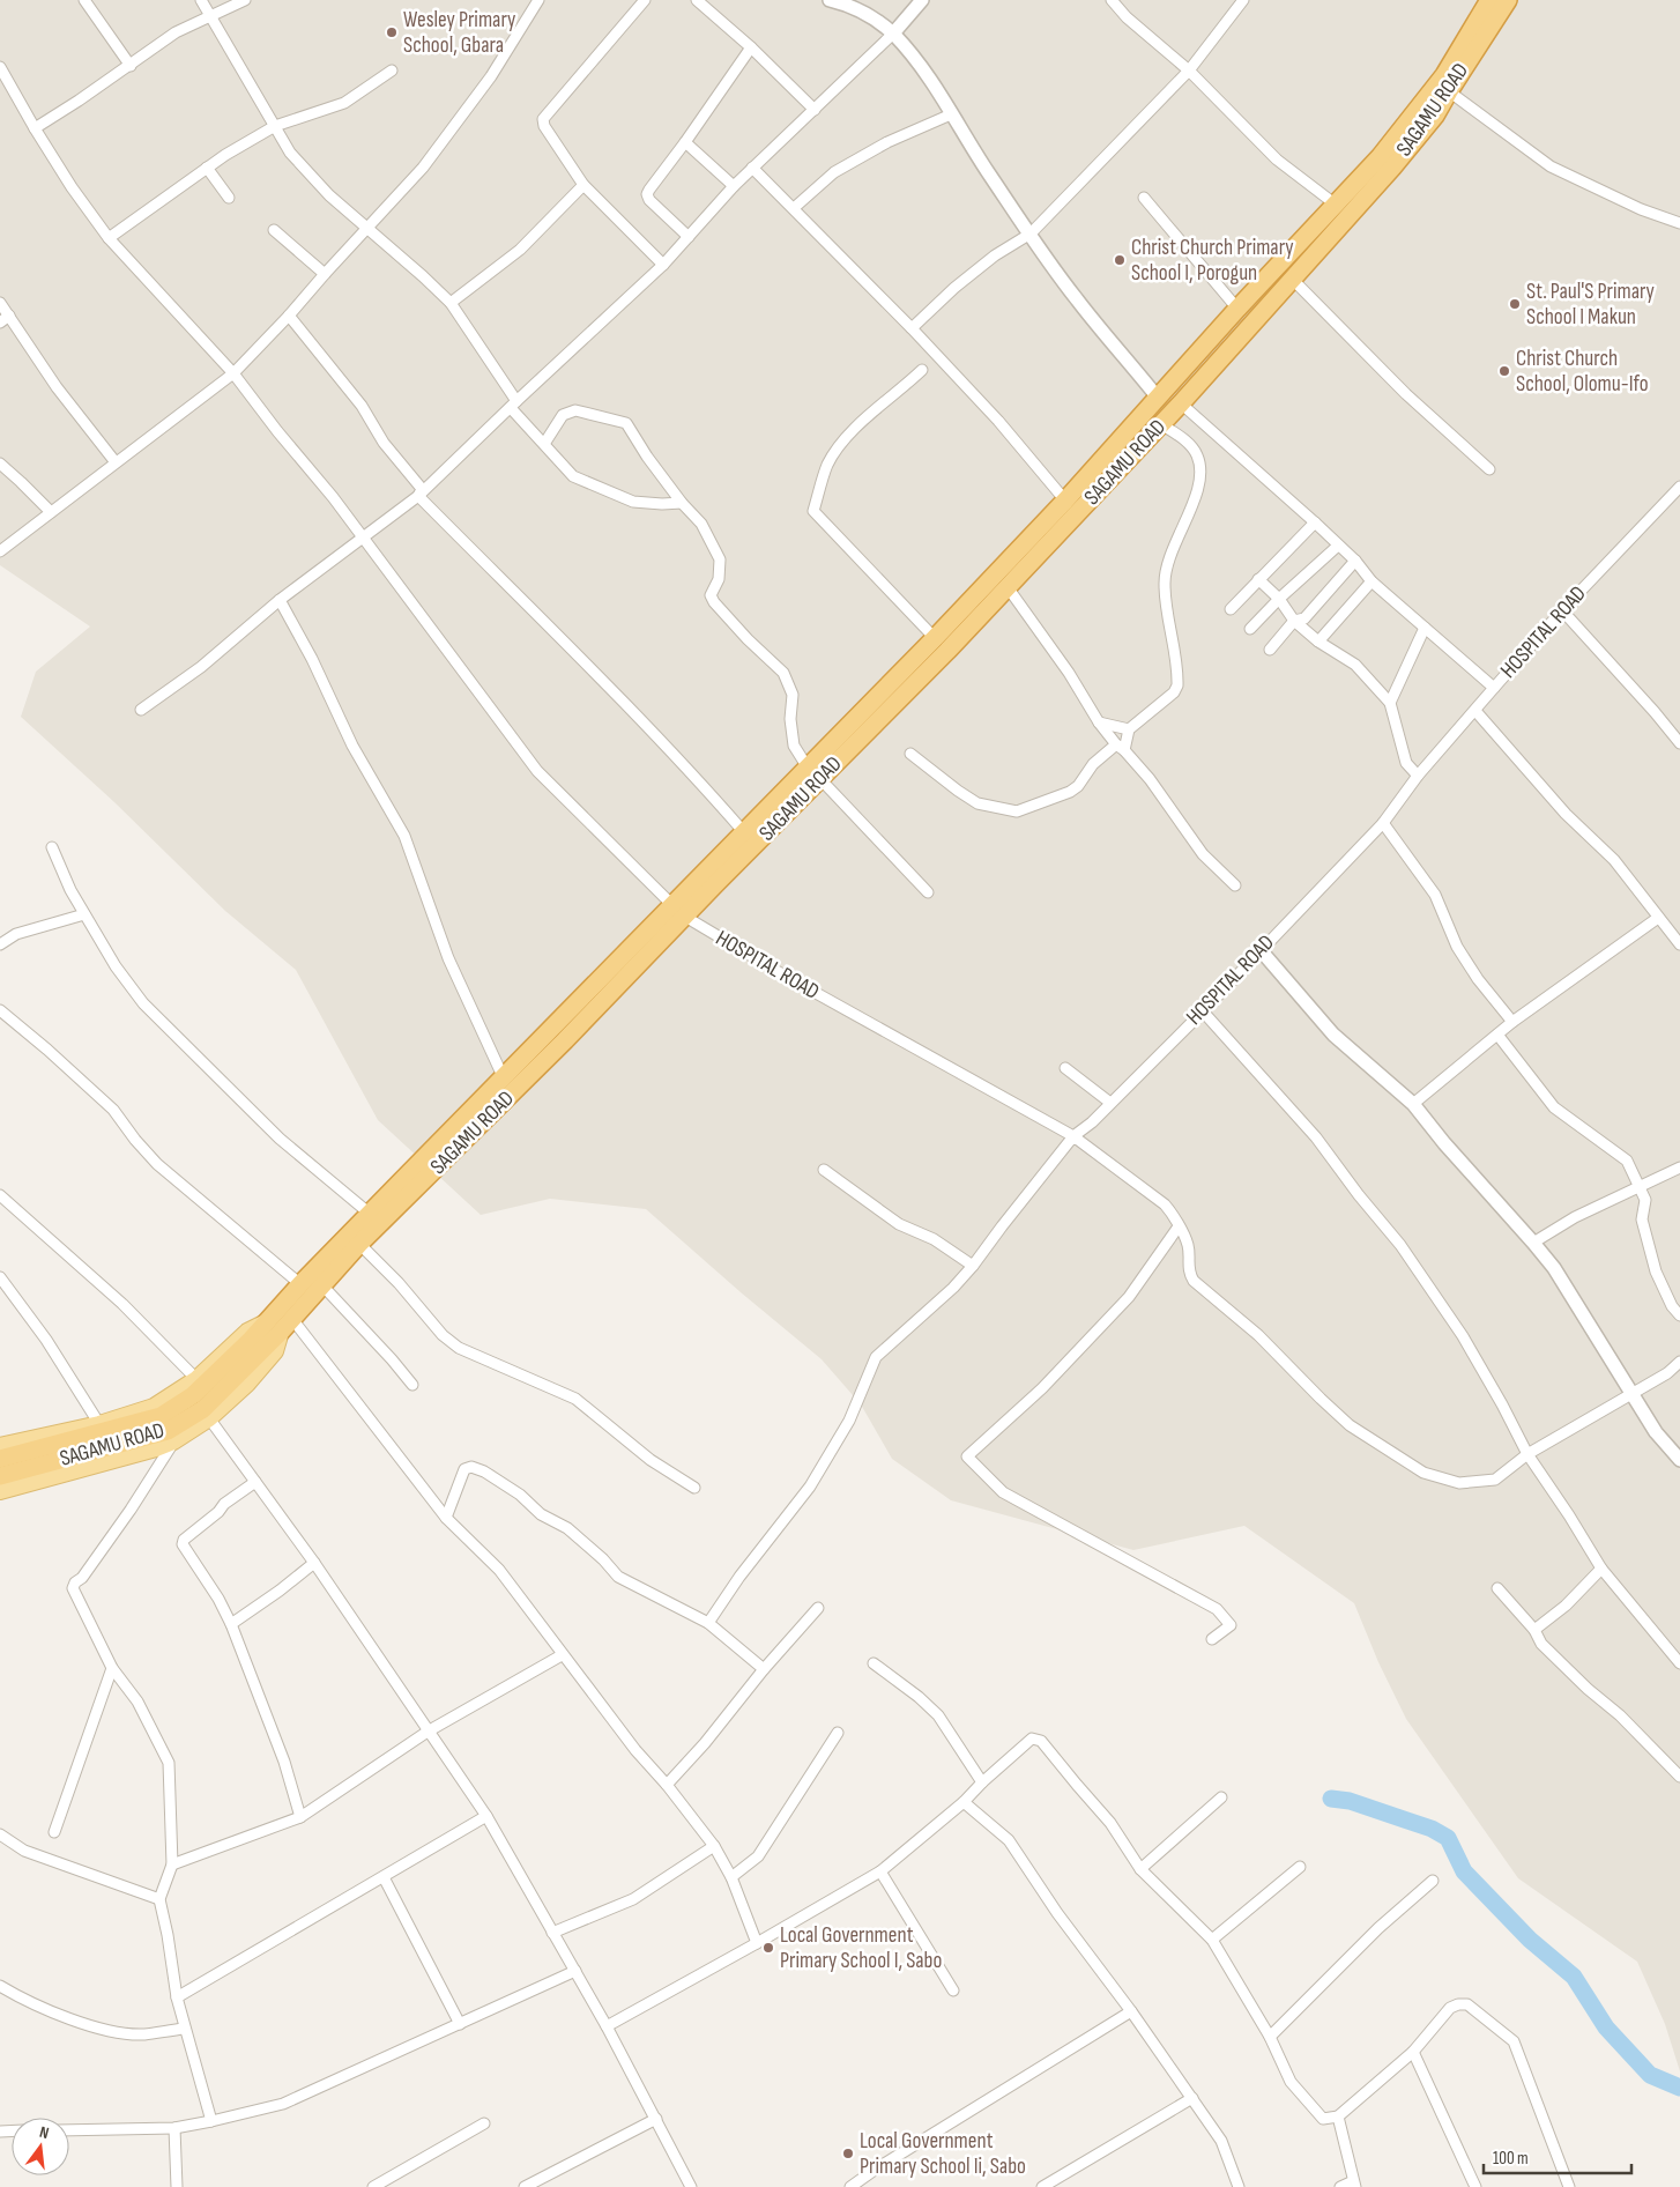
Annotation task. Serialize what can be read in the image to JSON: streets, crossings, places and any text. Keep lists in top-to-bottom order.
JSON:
{
  "streets": {
    "highway": ["SAGAMU ROAD"],
    "street": ["HOSPITAL ROAD"]
  },
  "crossings": [
    ["SAGAMU ROAD", "HOSPITAL ROAD"]
  ],
  "places": [
    "Wesley Primary School, Gbara",
    "Christ Church Primary School I, Porogun",
    "St. Paul'S Primary School I Makun",
    "Christ Church School, Olomu-Ifo",
    "Local Government Primary School I, Sabo",
    "Local Government Primary School Ii, Sabo"
  ],
  "scale_bar": "100 m",
  "north": "top"
}
